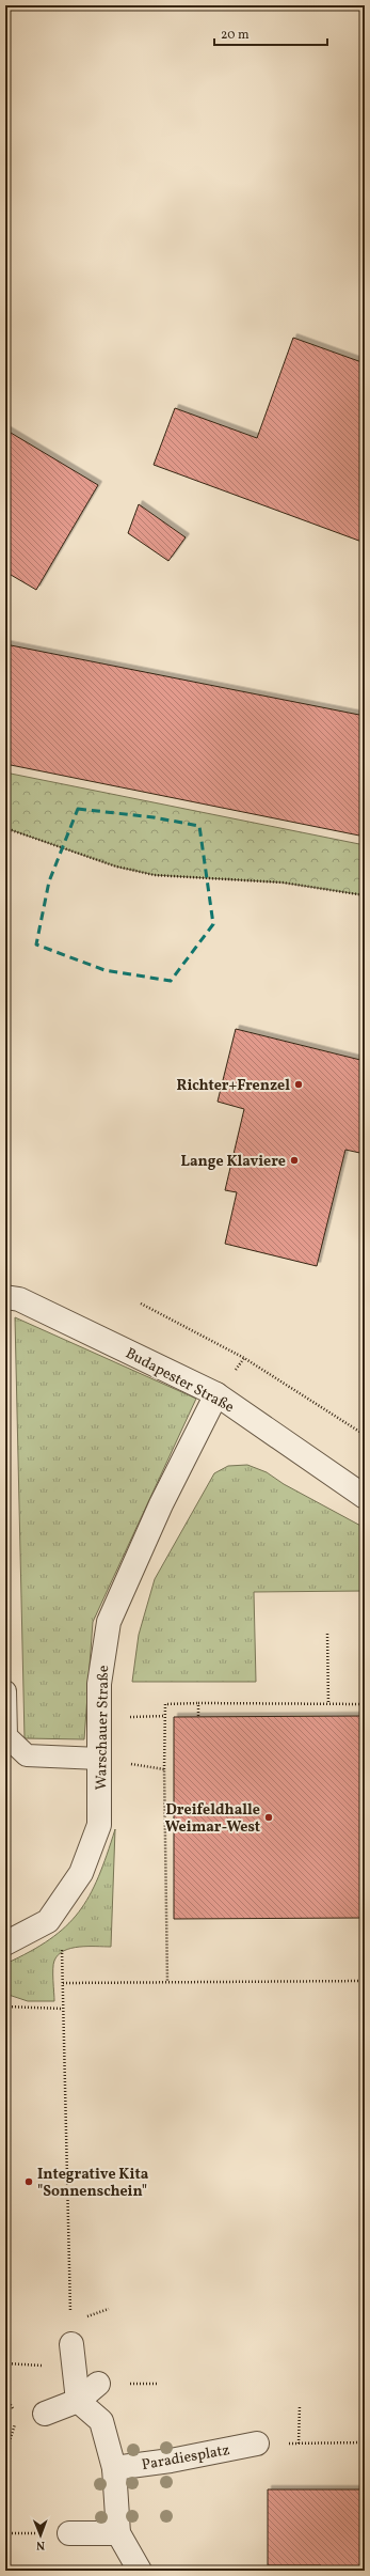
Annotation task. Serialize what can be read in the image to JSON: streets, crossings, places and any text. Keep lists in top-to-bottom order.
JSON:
{
  "streets": {
    "street": ["Budapester Straße", "Warschauer Straße", "Paradiesplatz"]
  },
  "crossings": [
    ["Budapester Straße", "Warschauer Straße"]
  ],
  "places": [
    "Richter+Frenzel",
    "Lange Klaviere",
    "Dreifeldhalle Weimar-West",
    "Integrative Kita \"Sonnenschein\""
  ],
  "scale_bar": "20 m",
  "north": "bottom"
}
